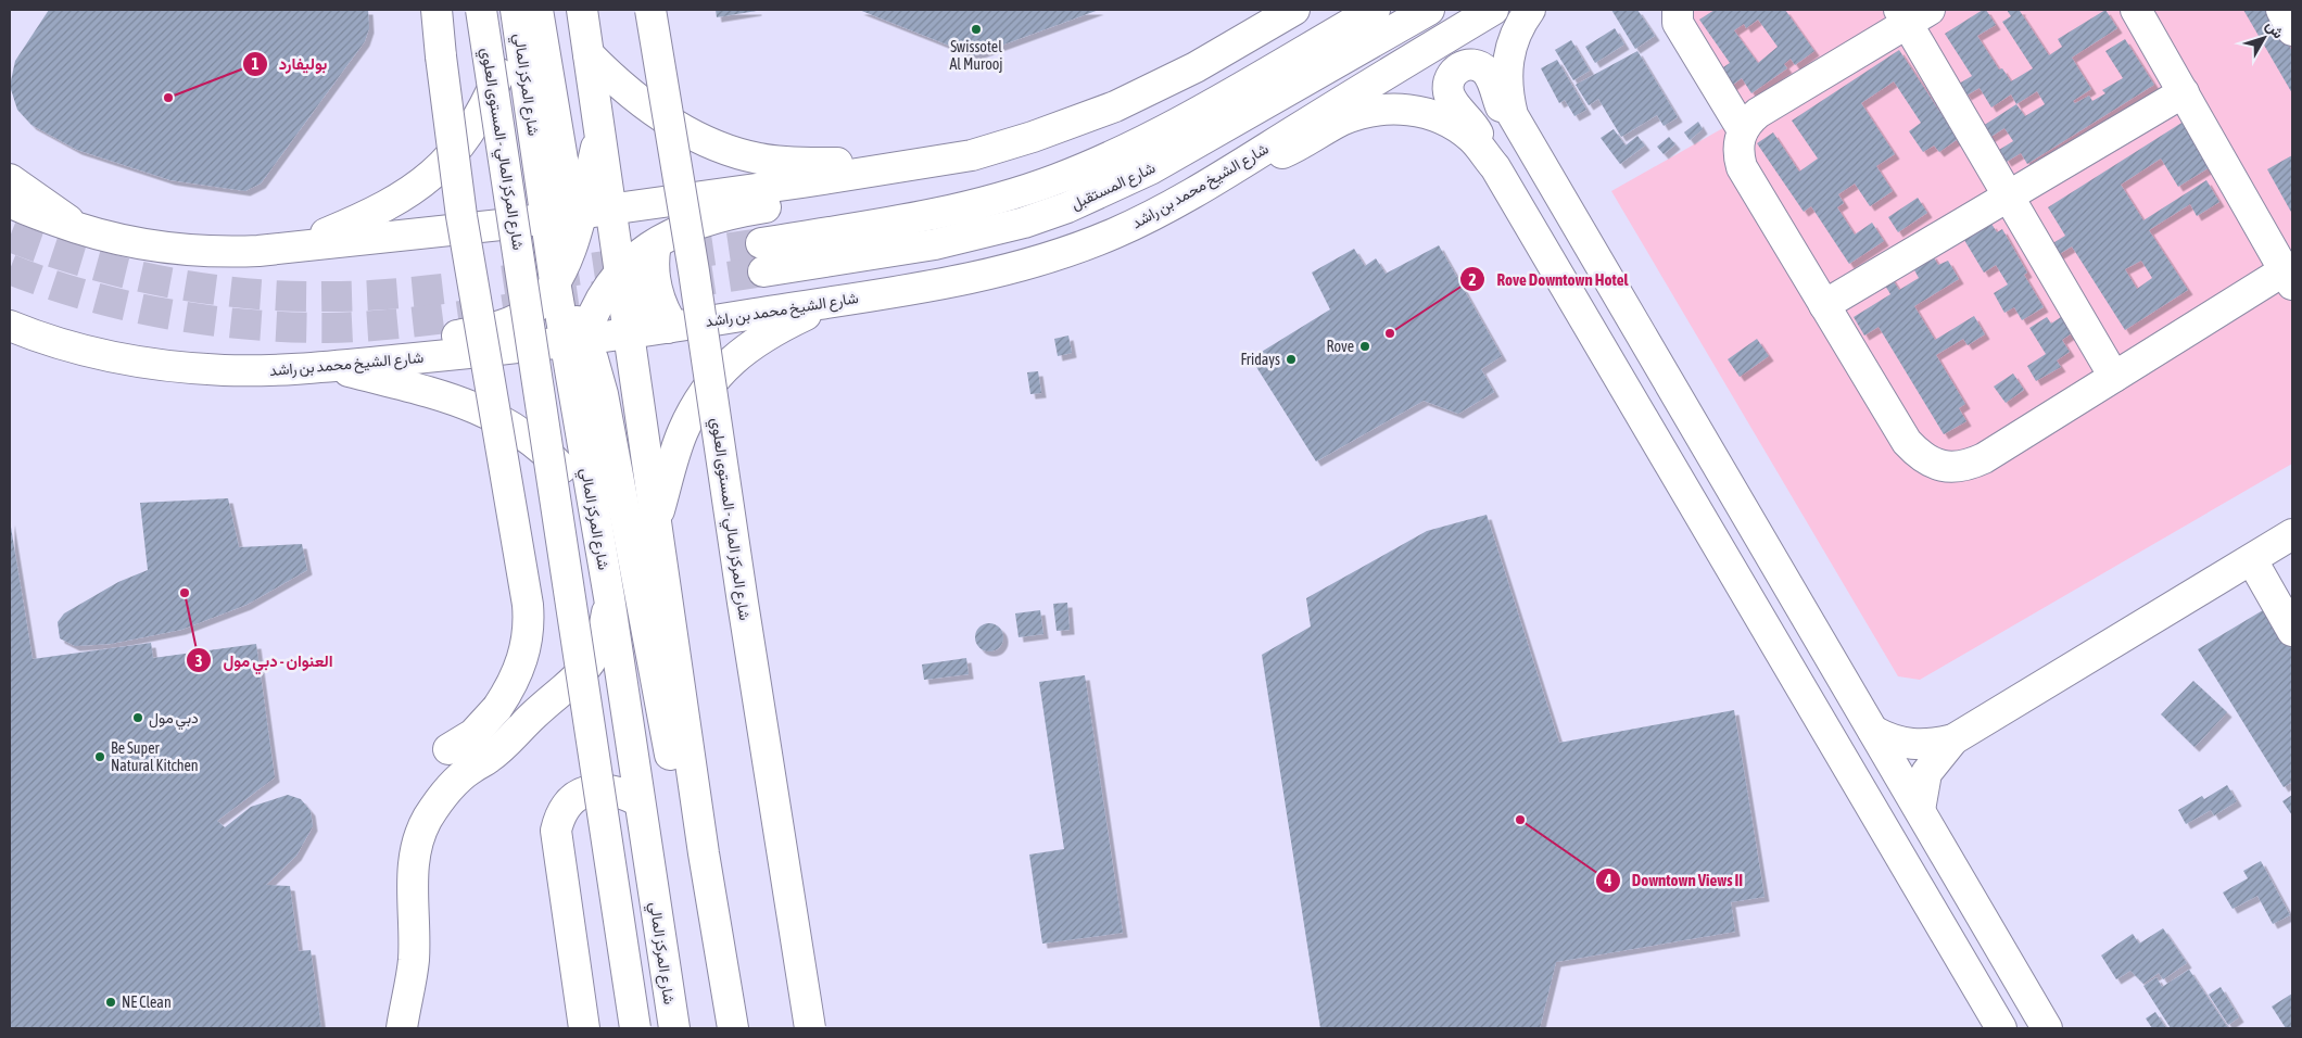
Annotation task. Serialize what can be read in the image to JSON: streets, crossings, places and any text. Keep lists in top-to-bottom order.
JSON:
{
  "streets": {
    "main road": [
      "شارع المركز المالي",
      "شارع المركز المالي - المستوى العلوي",
      "شارع المستقبل",
      "شارع الشيخ محمد بن راشد"
    ]
  },
  "crossings": [
    ["شارع المركز المالي", "شارع الشيخ محمد بن راشد"]
  ],
  "places": [
    "Swissotel Al Murooj",
    "بوليفارد",
    "Rove Downtown Hotel",
    "Rove",
    "Fridays",
    "العنوان - دبي مول",
    "دبي مول",
    "Be Super Natural Kitchen",
    "Downtown Views II",
    "NE Clean"
  ],
  "north": "top right"
}
